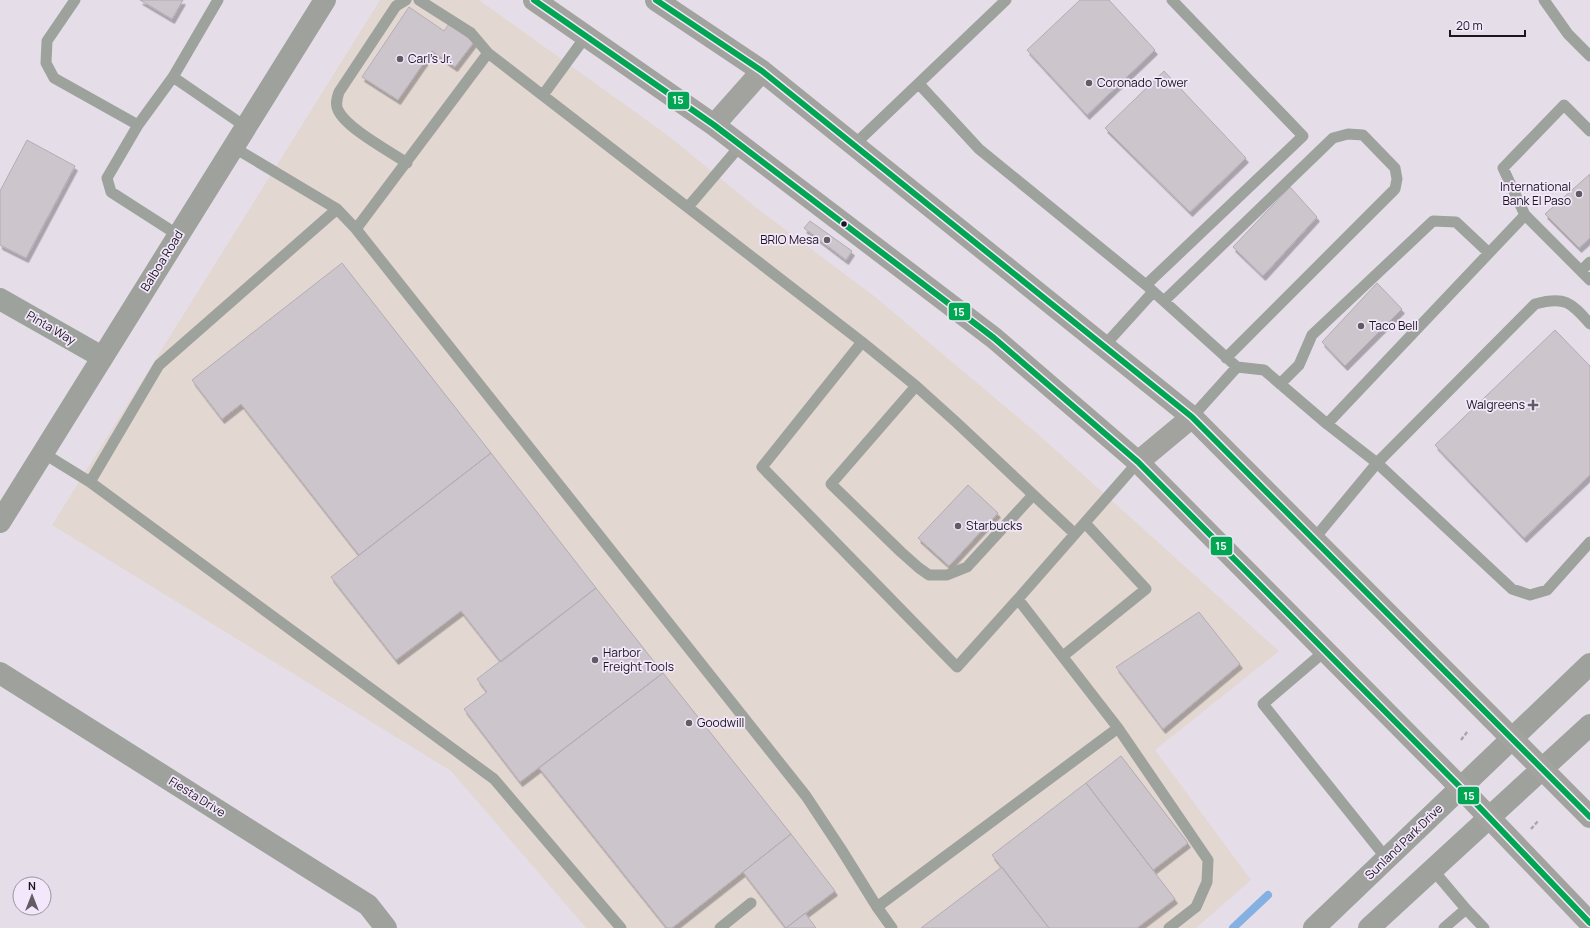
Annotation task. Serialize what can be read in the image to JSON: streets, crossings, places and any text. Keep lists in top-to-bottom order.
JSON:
{
  "streets": {
    "street": [
      "Balboa Road",
      "Pinta Way",
      "Fiesta Drive",
      "Sunland Park Drive"
    ]
  },
  "crossings": [
    ["Balboa Road", "Pinta Way"]
  ],
  "places": {
    "other": [
      "Carl's Jr.",
      "Coronado Tower",
      "International Bank El Paso",
      "BRIO Mesa",
      "Taco Bell",
      "Starbucks",
      "Harbor Freight Tools",
      "Goodwill"
    ],
    "health": ["Walgreens"]
  },
  "lines": ["transit line 15"],
  "scale_bar": "20 m",
  "north": "top"
}
